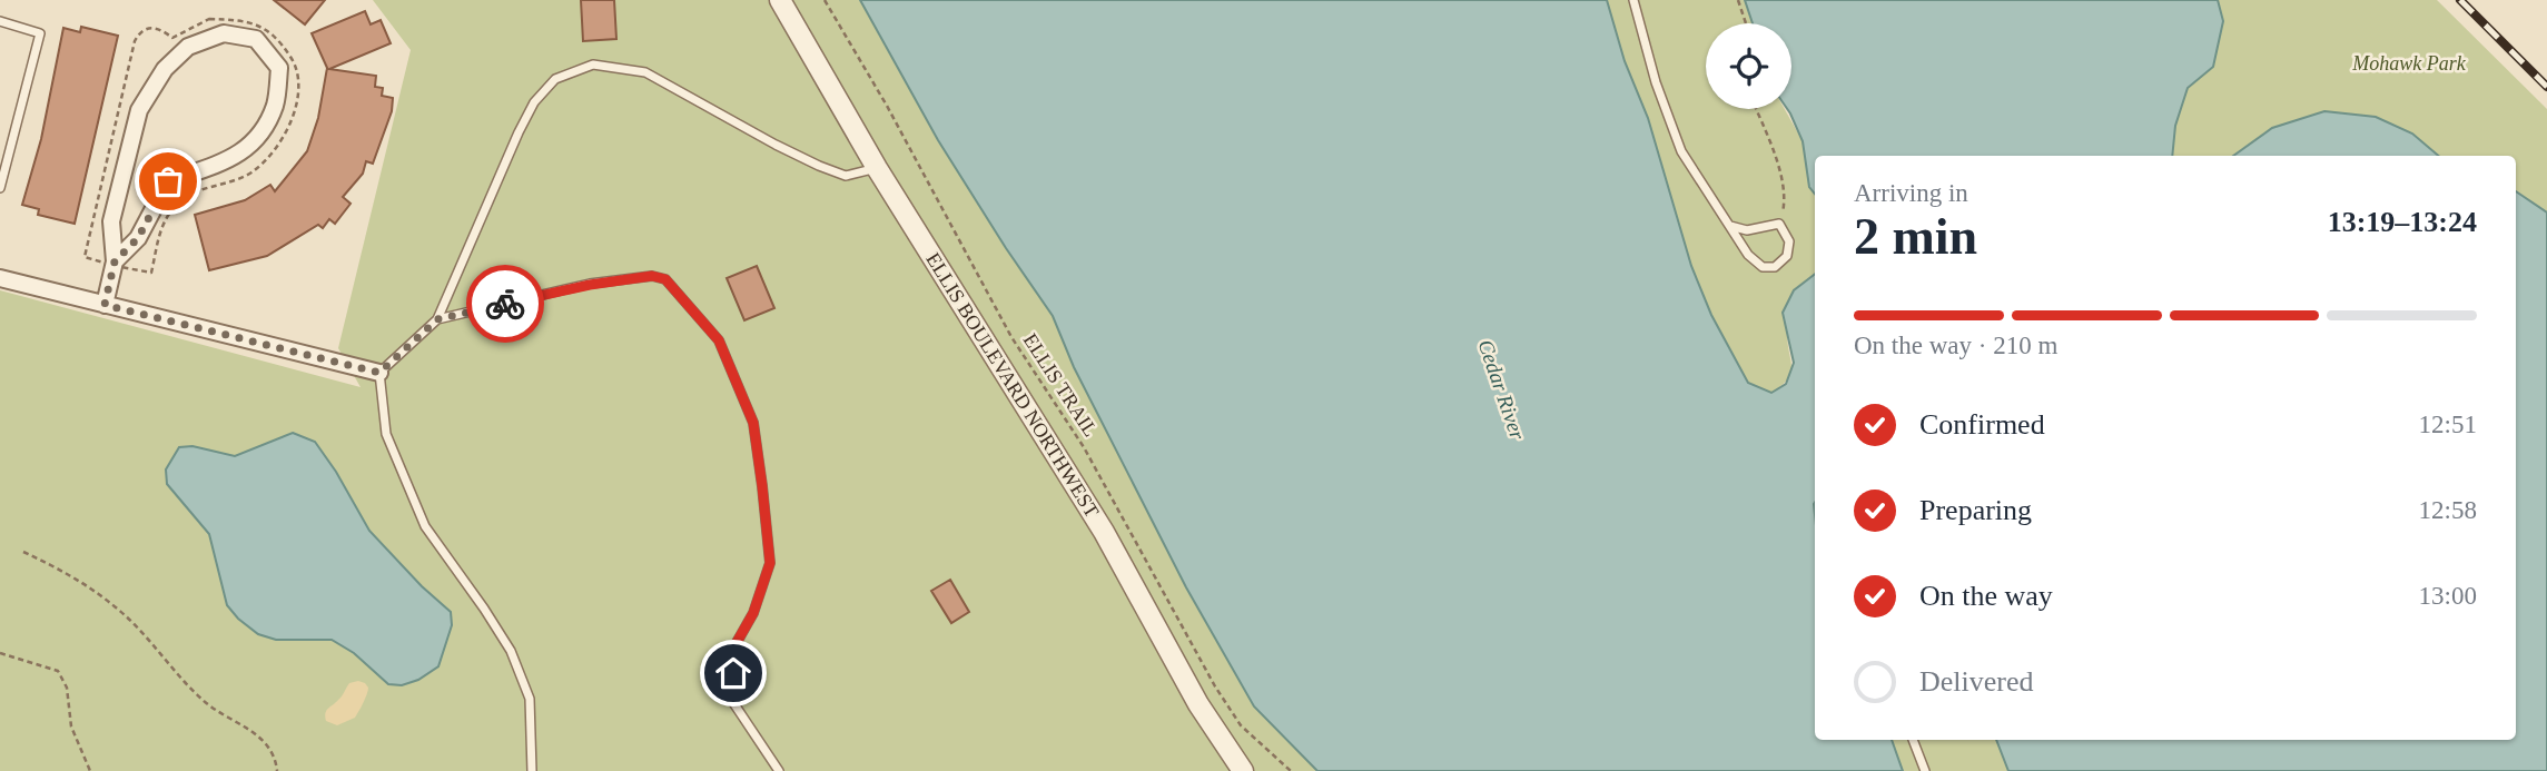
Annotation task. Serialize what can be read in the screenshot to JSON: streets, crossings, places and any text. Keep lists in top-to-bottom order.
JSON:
{
  "streets": {
    "street": ["ELLIS BOULEVARD NORTHWEST"],
    "path": ["ELLIS TRAIL"]
  },
  "water": ["Cedar River"],
  "parks": ["Mohawk Park"],
  "page": {
    "heading": ["2 min", "Arriving in", "13:19–13:24"],
    "bar": "On the way · 210 m",
    "list": [
      ["Confirmed", "12:51"],
      ["Preparing", "12:58"],
      ["On the way", "13:00"],
      "Delivered"
    ]
  }
}
